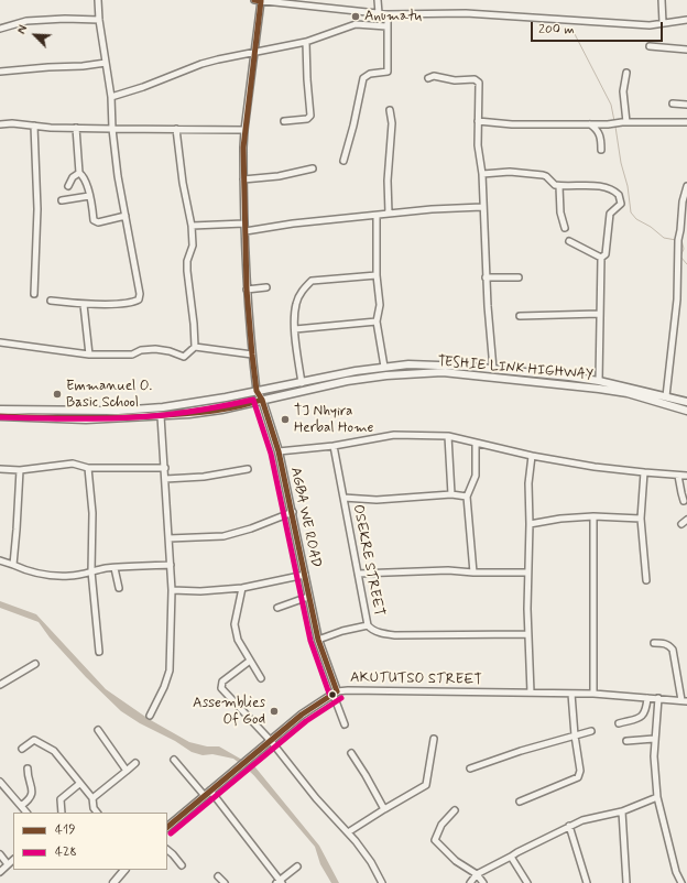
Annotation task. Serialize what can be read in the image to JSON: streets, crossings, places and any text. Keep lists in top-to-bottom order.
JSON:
{
  "streets": {
    "main road": ["TESHIE LINK HIGHWAY", "AGBA WE ROAD", "AKUTUTSO STREET"],
    "street": ["OSEKRE STREET"]
  },
  "crossings": [
    ["TESHIE LINK HIGHWAY", "AGBA WE ROAD"],
    ["AGBA WE ROAD", "AKUTUTSO STREET"]
  ],
  "places": [
    "Anumatu",
    "Emmanuel O. Basic School",
    "TJ Nhyira Herbal Home",
    "Assemblies Of God"
  ],
  "lines": ["transit line 419", "transit line 428"],
  "legend": ["419", "428"],
  "scale_bar": "200 m",
  "north": "top left"
}
